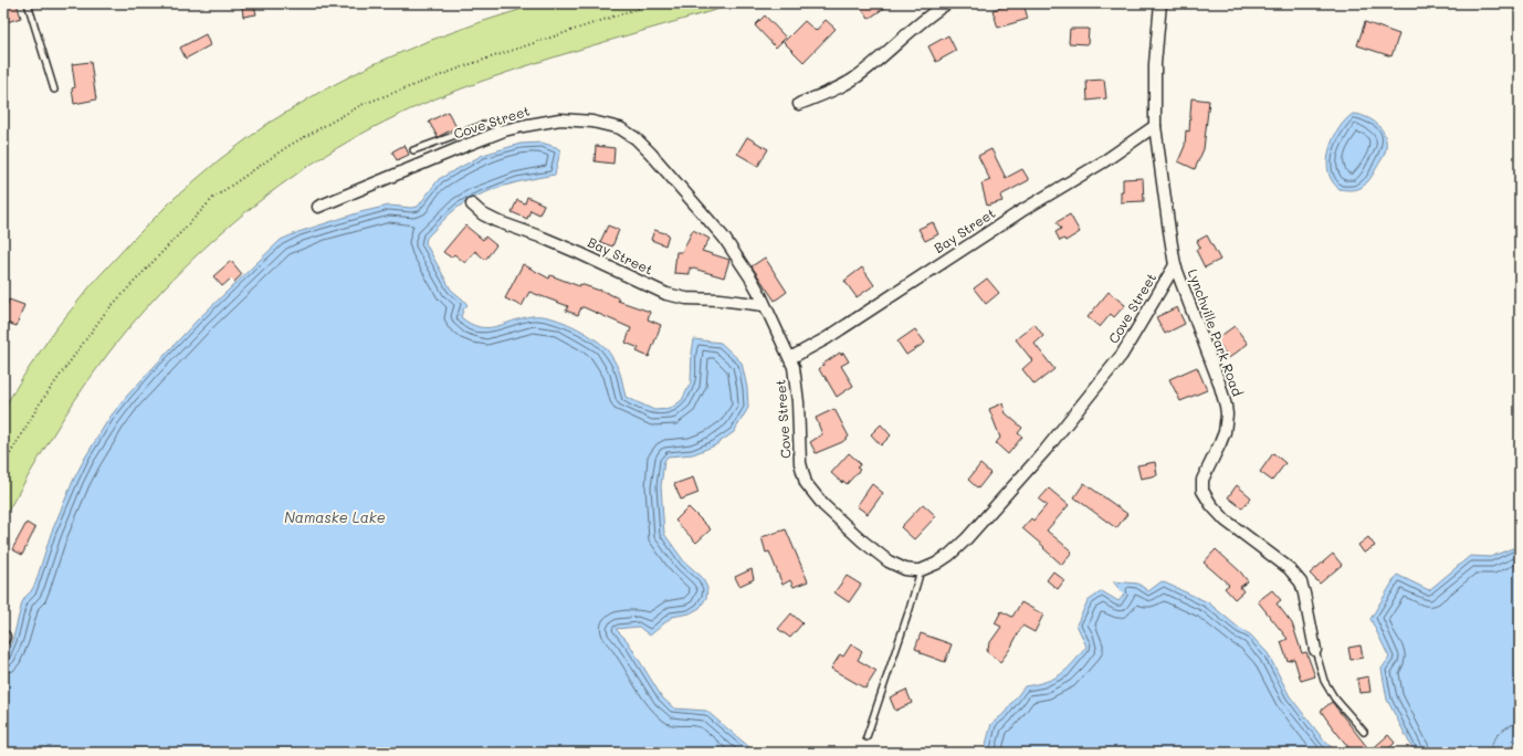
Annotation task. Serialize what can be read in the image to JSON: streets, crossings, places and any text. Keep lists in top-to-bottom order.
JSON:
{
  "streets": {
    "street": ["Cove Street", "Bay Street", "Lynchville Park Road"]
  },
  "crossings": [
    ["Cove Street", "Bay Street"],
    ["Cove Street", "Lynchville Park Road"],
    ["Bay Street", "Lynchville Park Road"]
  ],
  "water": ["Namaske Lake"]
}
